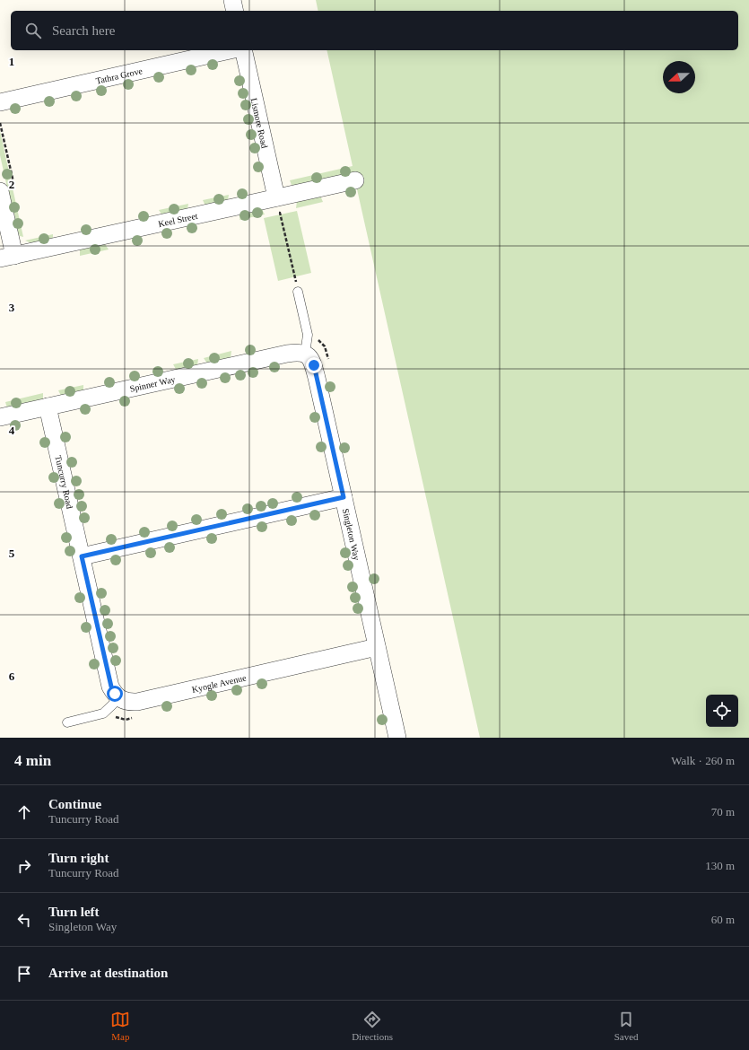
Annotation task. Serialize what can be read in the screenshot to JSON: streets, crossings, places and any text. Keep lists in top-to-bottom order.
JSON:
{
  "streets": {
    "street": [
      "Tathra Grove",
      "Lismore Road",
      "Keel Street",
      "Spinner Way",
      "Tuncurry Road",
      "Singleton Way",
      "Kyogle Avenue"
    ]
  },
  "crossings": [
    ["Lismore Road", "Keel Street"],
    ["Spinner Way", "Tuncurry Road"],
    ["Spinner Way", "Singleton Way"],
    ["Tuncurry Road", "Kyogle Avenue"],
    ["Singleton Way", "Kyogle Avenue"]
  ],
  "north": "left",
  "page": {
    "search": "Search here",
    "heading": ["4 min", "Walk · 260 m"],
    "list": [
      ["Continue", "Tuncurry Road", "70 m"],
      ["Turn right", "Tuncurry Road", "130 m"],
      ["Turn left", "Singleton Way", "60 m"],
      "Arrive at destination"
    ],
    "nav": ["Map", "Directions", "Saved"]
  },
  "grid": {
    "rows": [
      "1",
      "2",
      "3",
      "4",
      "5",
      "6"
    ]
  }
}
